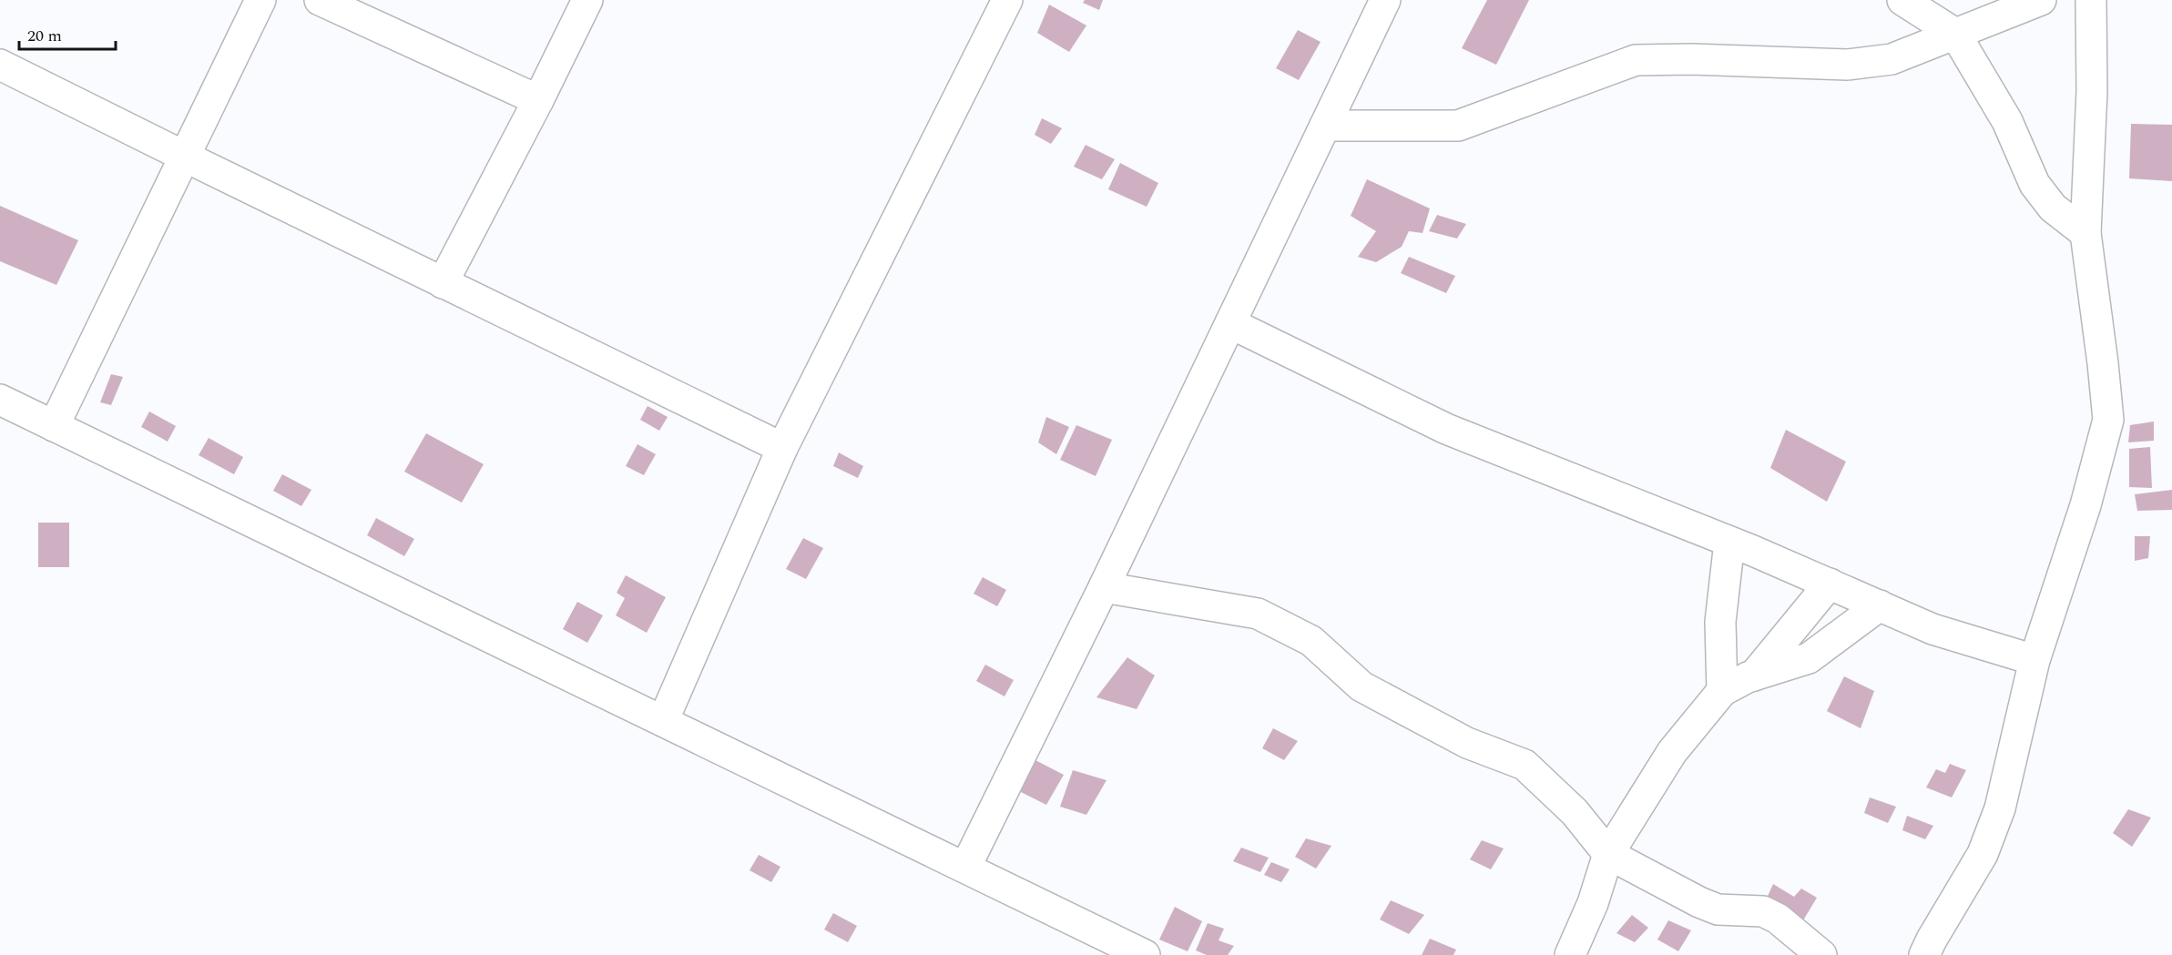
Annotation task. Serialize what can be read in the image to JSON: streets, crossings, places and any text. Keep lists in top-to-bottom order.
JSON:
{
  "scale_bar": "20 m"
}
